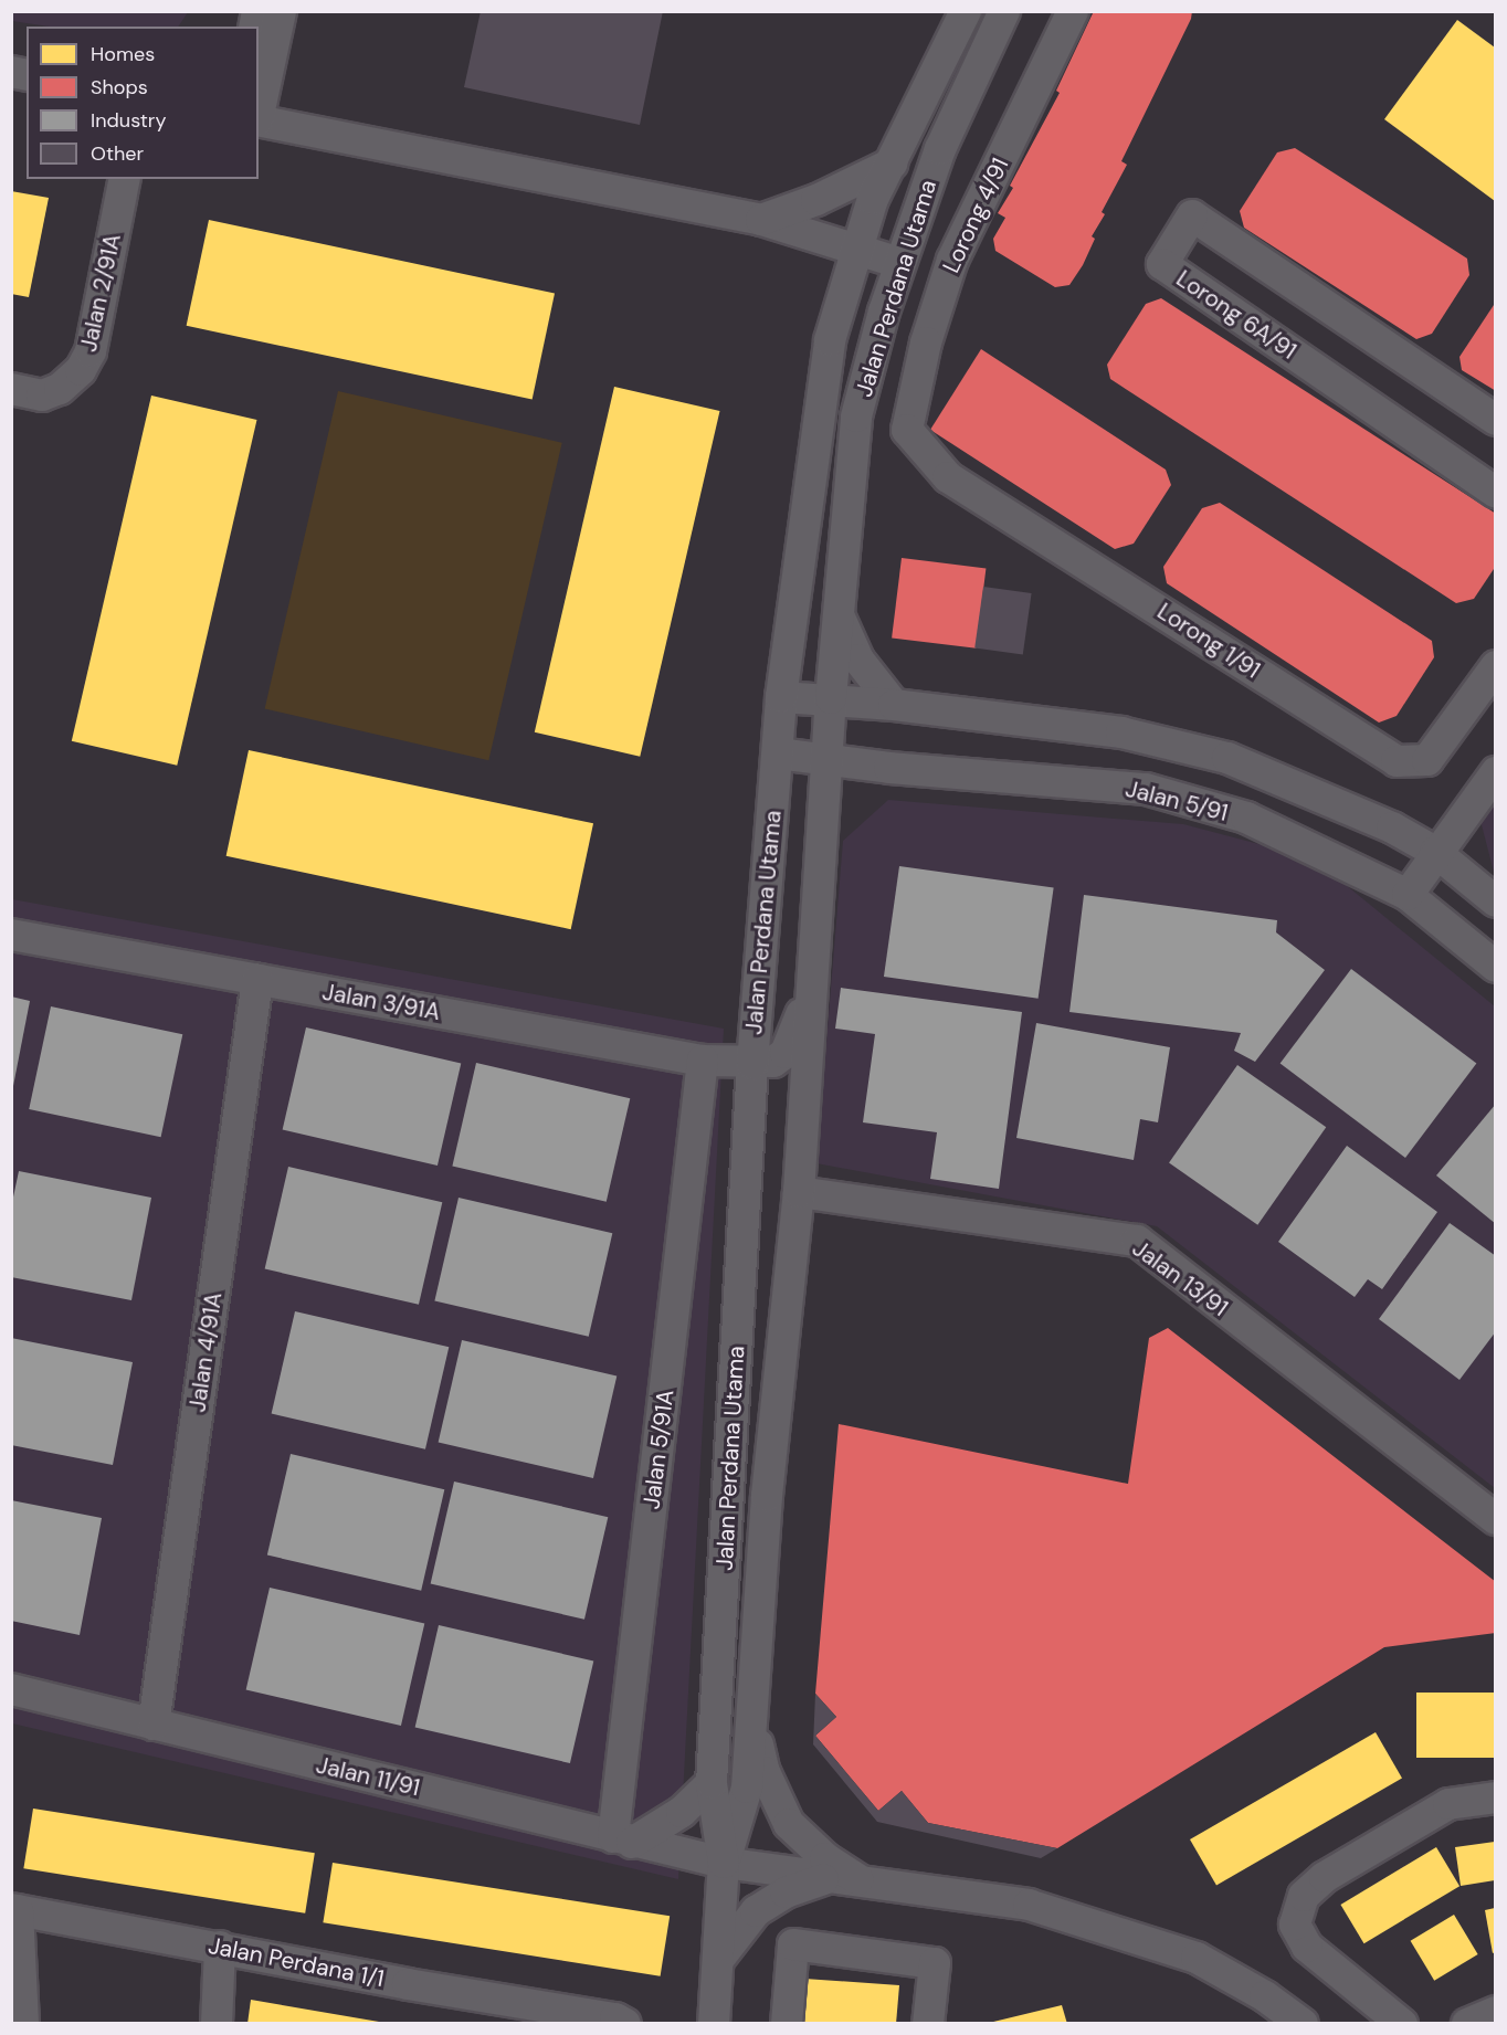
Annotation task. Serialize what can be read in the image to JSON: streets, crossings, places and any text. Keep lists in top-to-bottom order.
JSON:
{
  "streets": {
    "street": [
      "Lorong 4/91",
      "Jalan Perdana Utama",
      "Jalan 2/91A",
      "Lorong 6A/91",
      "Lorong 1/91",
      "Jalan 5/91",
      "Jalan 3/91A",
      "Jalan 13/91",
      "Jalan 4/91A",
      "Jalan 5/91A",
      "Jalan 11/91",
      "Jalan Perdana 1/1"
    ]
  },
  "crossings": [
    ["Lorong 4/91", "Lorong 1/91"],
    ["Jalan Perdana Utama", "Jalan 5/91"],
    ["Jalan Perdana Utama", "Jalan 3/91A"],
    ["Jalan Perdana Utama", "Jalan 13/91"],
    ["Jalan Perdana Utama", "Jalan 11/91"],
    ["Jalan 3/91A", "Jalan 4/91A"],
    ["Jalan 3/91A", "Jalan 5/91A"],
    ["Jalan 4/91A", "Jalan 11/91"],
    ["Jalan 5/91A", "Jalan 11/91"]
  ],
  "legend": [
    "Homes",
    "Shops",
    "Industry",
    "Other"
  ]
}
